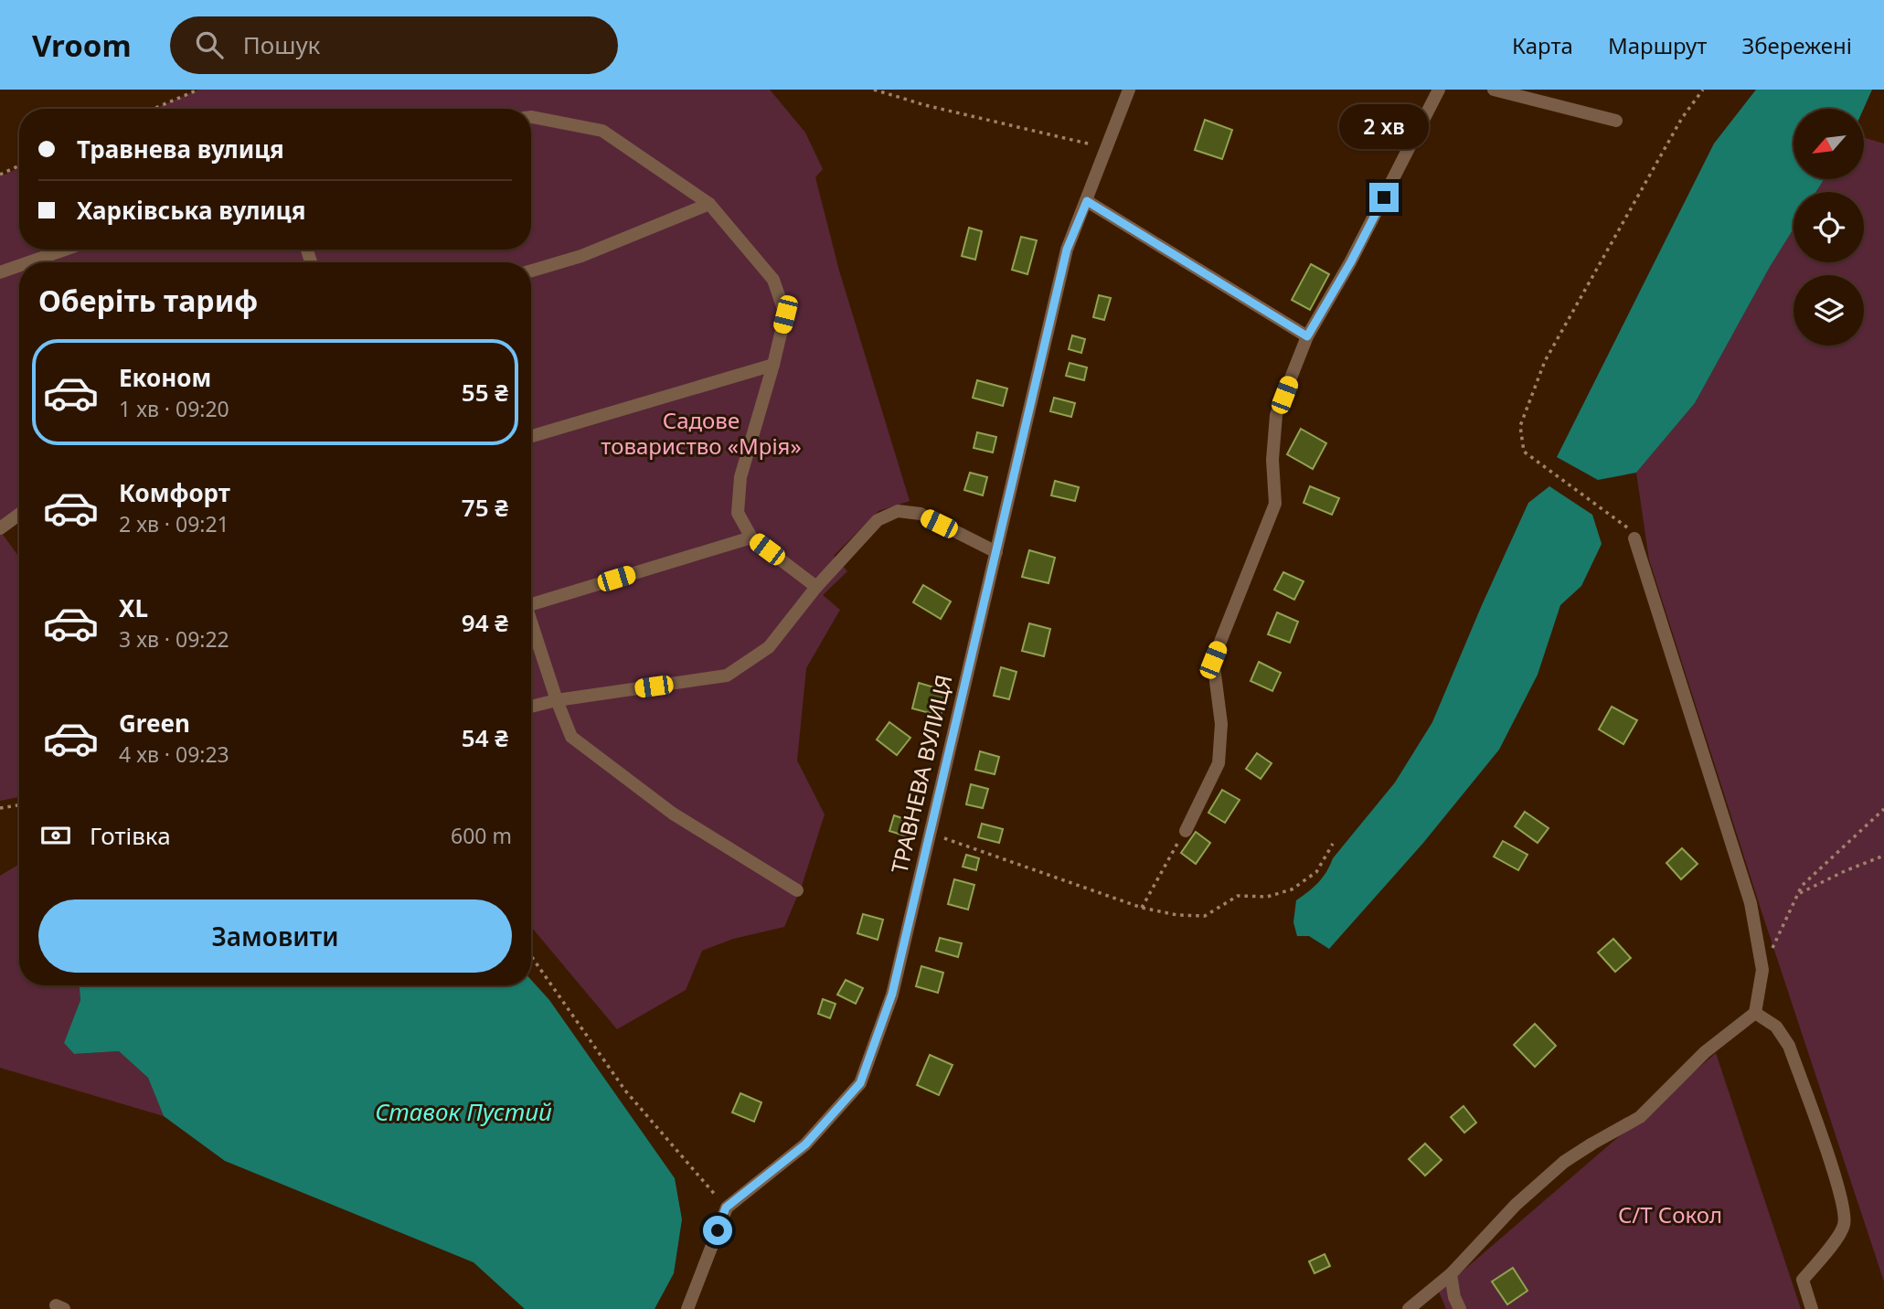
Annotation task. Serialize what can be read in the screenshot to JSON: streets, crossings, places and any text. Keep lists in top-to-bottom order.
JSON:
{
  "streets": {
    "street": ["ТРАВНЕВА ВУЛИЦЯ"]
  },
  "water": ["Ставок Пустий"],
  "parks": ["Садове товариство «Мрія»", "С/Т Сокол"],
  "north": "bottom left",
  "page": {
    "header": "Vroom",
    "search": "Пошук",
    "nav": ["Карта", "Маршрут", "Збережені"],
    "bubble": "2 хв",
    "banner": ["Травнева вулиця", "Харківська вулиця"],
    "heading": "Оберіть тариф",
    "list": [
      {
        "name": "Економ",
        "note": "1 хв · 09:20",
        "value": "55 ₴"
      },
      {
        "name": "Комфорт",
        "note": "2 хв · 09:21",
        "value": "75 ₴"
      },
      {
        "name": "XL",
        "note": "3 хв · 09:22",
        "value": "94 ₴"
      },
      {
        "name": "Green",
        "note": "4 хв · 09:23",
        "value": "54 ₴"
      }
    ],
    "pay": ["Готівка", "600 m"],
    "buttons": "Замовити"
  }
}
